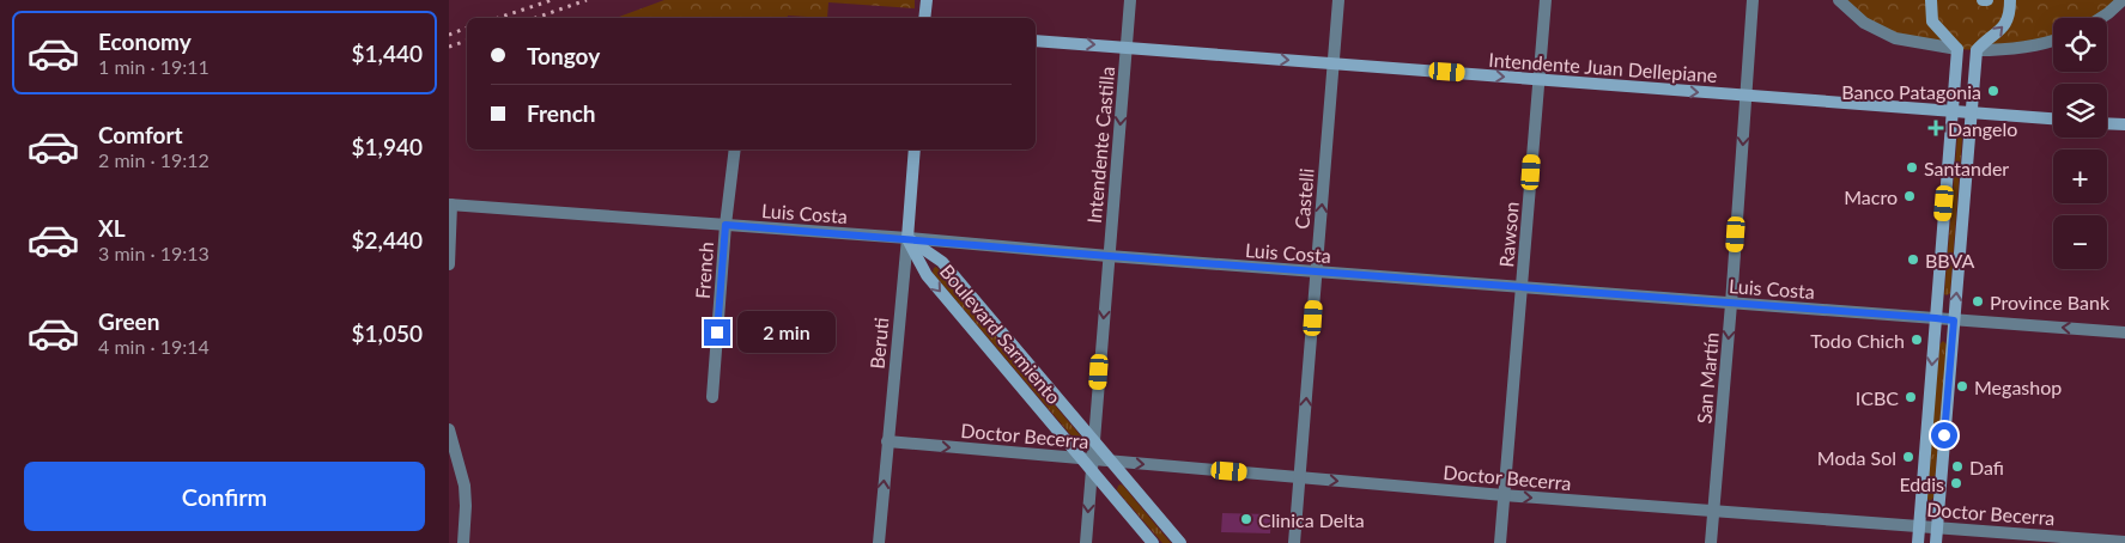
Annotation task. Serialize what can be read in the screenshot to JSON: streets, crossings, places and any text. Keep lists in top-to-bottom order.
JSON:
{
  "streets": {
    "main road": ["Intendente Juan Dellepiane", "Boulevard Sarmiento", "Beruti"],
    "street": [
      "Intendente Castilla",
      "Castelli",
      "Luis Costa",
      "Rawson",
      "French",
      "San Martín",
      "Doctor Becerra"
    ]
  },
  "crossings": [
    ["Intendente Juan Dellepiane", "Intendente Castilla"],
    ["Intendente Juan Dellepiane", "Castelli"],
    ["Intendente Juan Dellepiane", "Rawson"],
    ["Intendente Juan Dellepiane", "San Martín"],
    ["Intendente Castilla", "Luis Costa"],
    ["Intendente Castilla", "Boulevard Sarmiento"],
    ["Intendente Castilla", "Doctor Becerra"],
    ["Castelli", "Luis Costa"],
    ["Castelli", "Doctor Becerra"],
    ["Luis Costa", "Rawson"],
    ["Luis Costa", "French"],
    ["Luis Costa", "Boulevard Sarmiento"],
    ["Luis Costa", "Beruti"],
    ["Luis Costa", "San Martín"],
    ["Rawson", "Doctor Becerra"],
    ["Boulevard Sarmiento", "Beruti"],
    ["Boulevard Sarmiento", "Doctor Becerra"],
    ["Beruti", "Doctor Becerra"],
    ["San Martín", "Doctor Becerra"]
  ],
  "one_way": [
    "Intendente Juan Dellepiane",
    "Intendente Castilla",
    "Castelli",
    "San Martín",
    "Doctor Becerra"
  ],
  "places": {
    "other": [
      "Banco Patagonia",
      "Santander",
      "Macro",
      "BBVA",
      "Province Bank",
      "Todo Chich",
      "Megashop",
      "ICBC",
      "Moda Sol",
      "Dafi",
      "Eddis",
      "Clinica Delta"
    ],
    "health": ["Dangelo"]
  },
  "page": {
    "list": [
      {
        "name": "Economy",
        "note": "1 min · 19:11",
        "value": "$1,440"
      },
      {
        "name": "Comfort",
        "note": "2 min · 19:12",
        "value": "$1,940"
      },
      {
        "name": "XL",
        "note": "3 min · 19:13",
        "value": "$2,440"
      },
      {
        "name": "Green",
        "note": "4 min · 19:14",
        "value": "$1,050"
      }
    ],
    "map_buttons": ["+", "−"],
    "banner": ["Tongoy", "French"],
    "bubble": "2 min",
    "buttons": "Confirm"
  }
}
